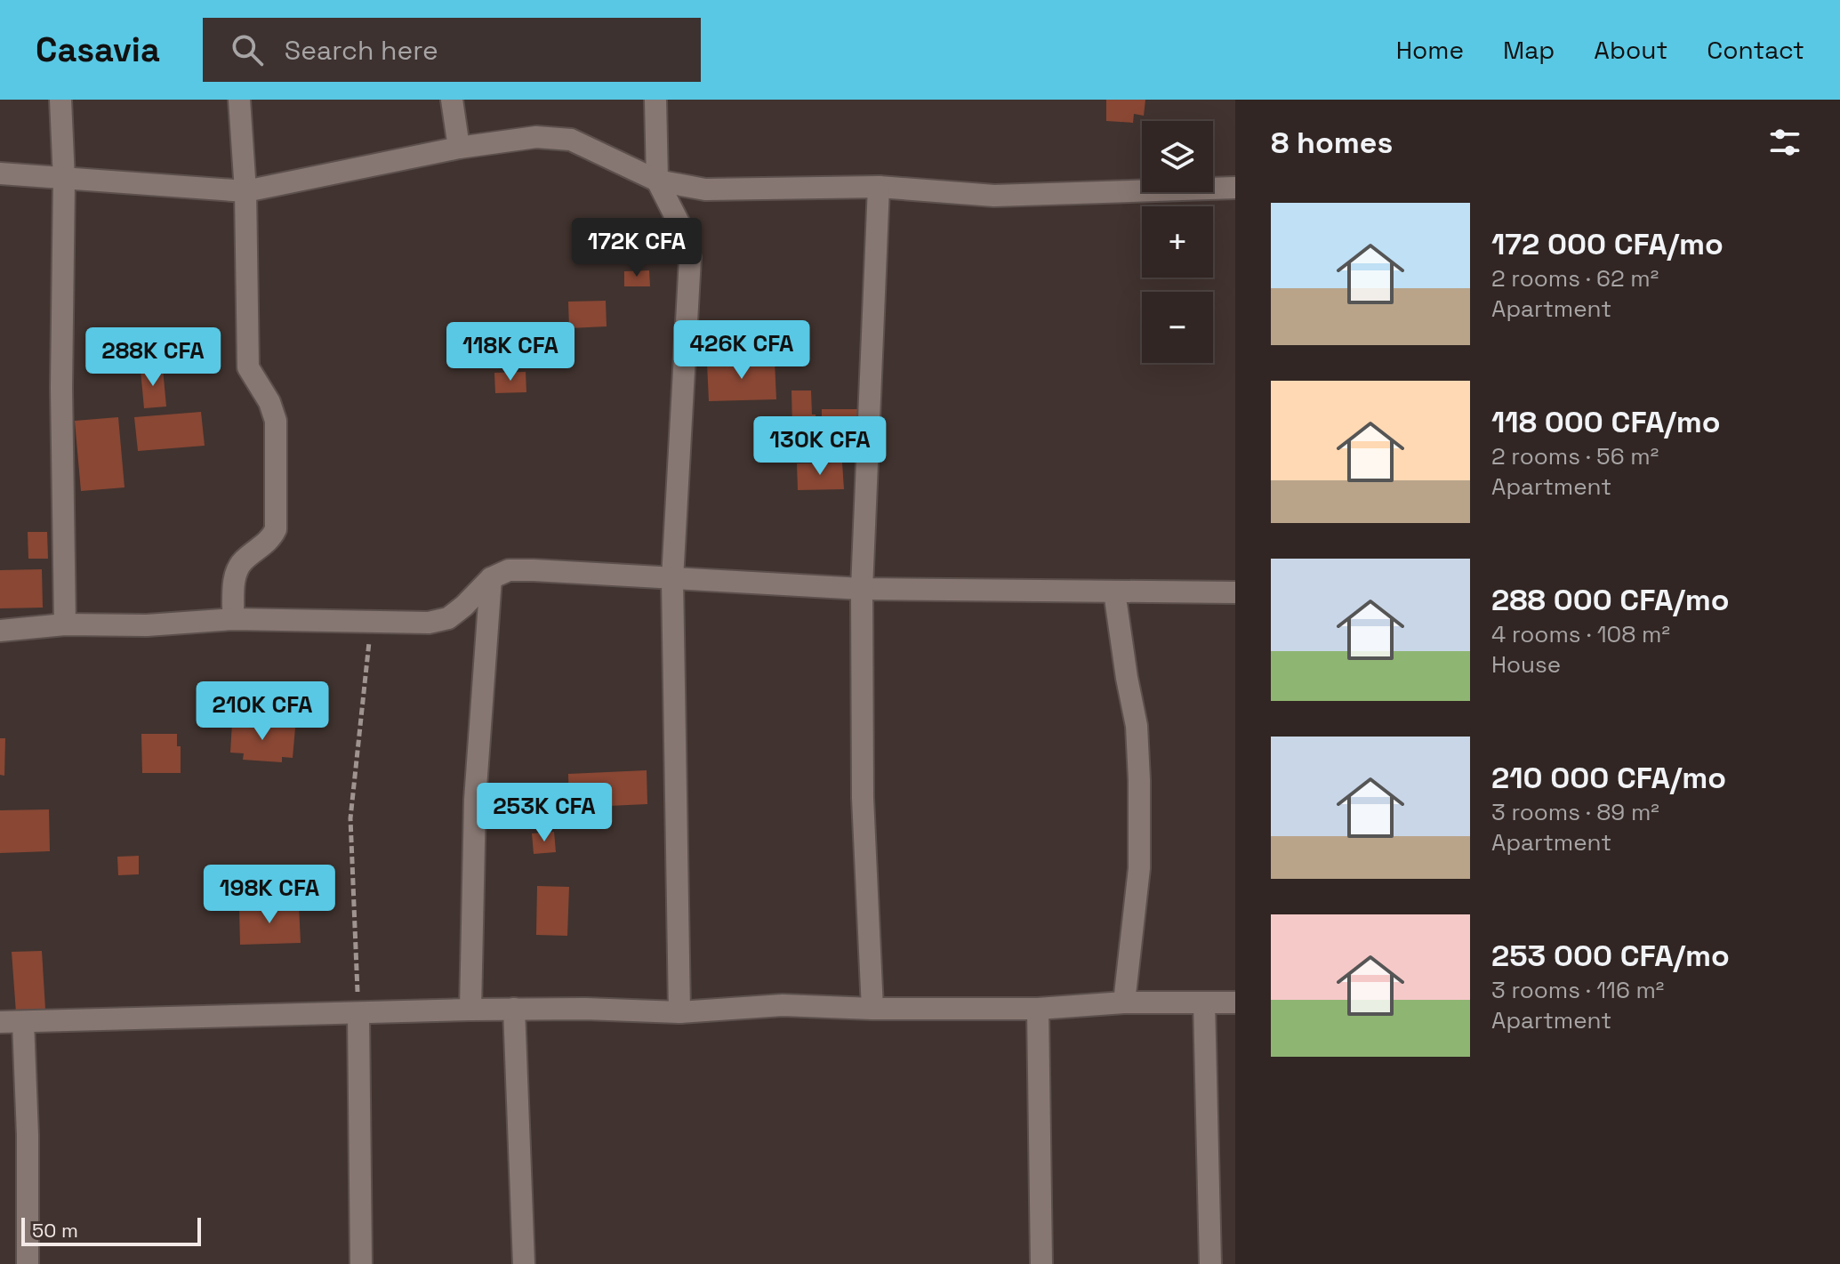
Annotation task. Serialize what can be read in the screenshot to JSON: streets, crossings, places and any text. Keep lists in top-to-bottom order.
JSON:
{
  "scale_bar": "50 m",
  "page": {
    "header": "Casavia",
    "search": "Search here",
    "nav": [
      "Home",
      "Map",
      "About",
      "Contact"
    ],
    "heading": "8 homes",
    "map_buttons": ["+", "−"],
    "list": [
      {
        "name": "172 000 CFA/mo",
        "note": "2 rooms · 62 m² · Apartment"
      },
      {
        "name": "118 000 CFA/mo",
        "note": "2 rooms · 56 m² · Apartment"
      },
      {
        "name": "288 000 CFA/mo",
        "note": "4 rooms · 108 m² · House"
      },
      {
        "name": "210 000 CFA/mo",
        "note": "3 rooms · 89 m² · Apartment"
      },
      {
        "name": "253 000 CFA/mo",
        "note": "3 rooms · 116 m² · Apartment"
      }
    ],
    "price": [
      "172K CFA",
      "426K CFA",
      "118K CFA",
      "288K CFA",
      "130K CFA",
      "210K CFA",
      "253K CFA",
      "198K CFA"
    ],
    "scale": "50 m"
  }
}
